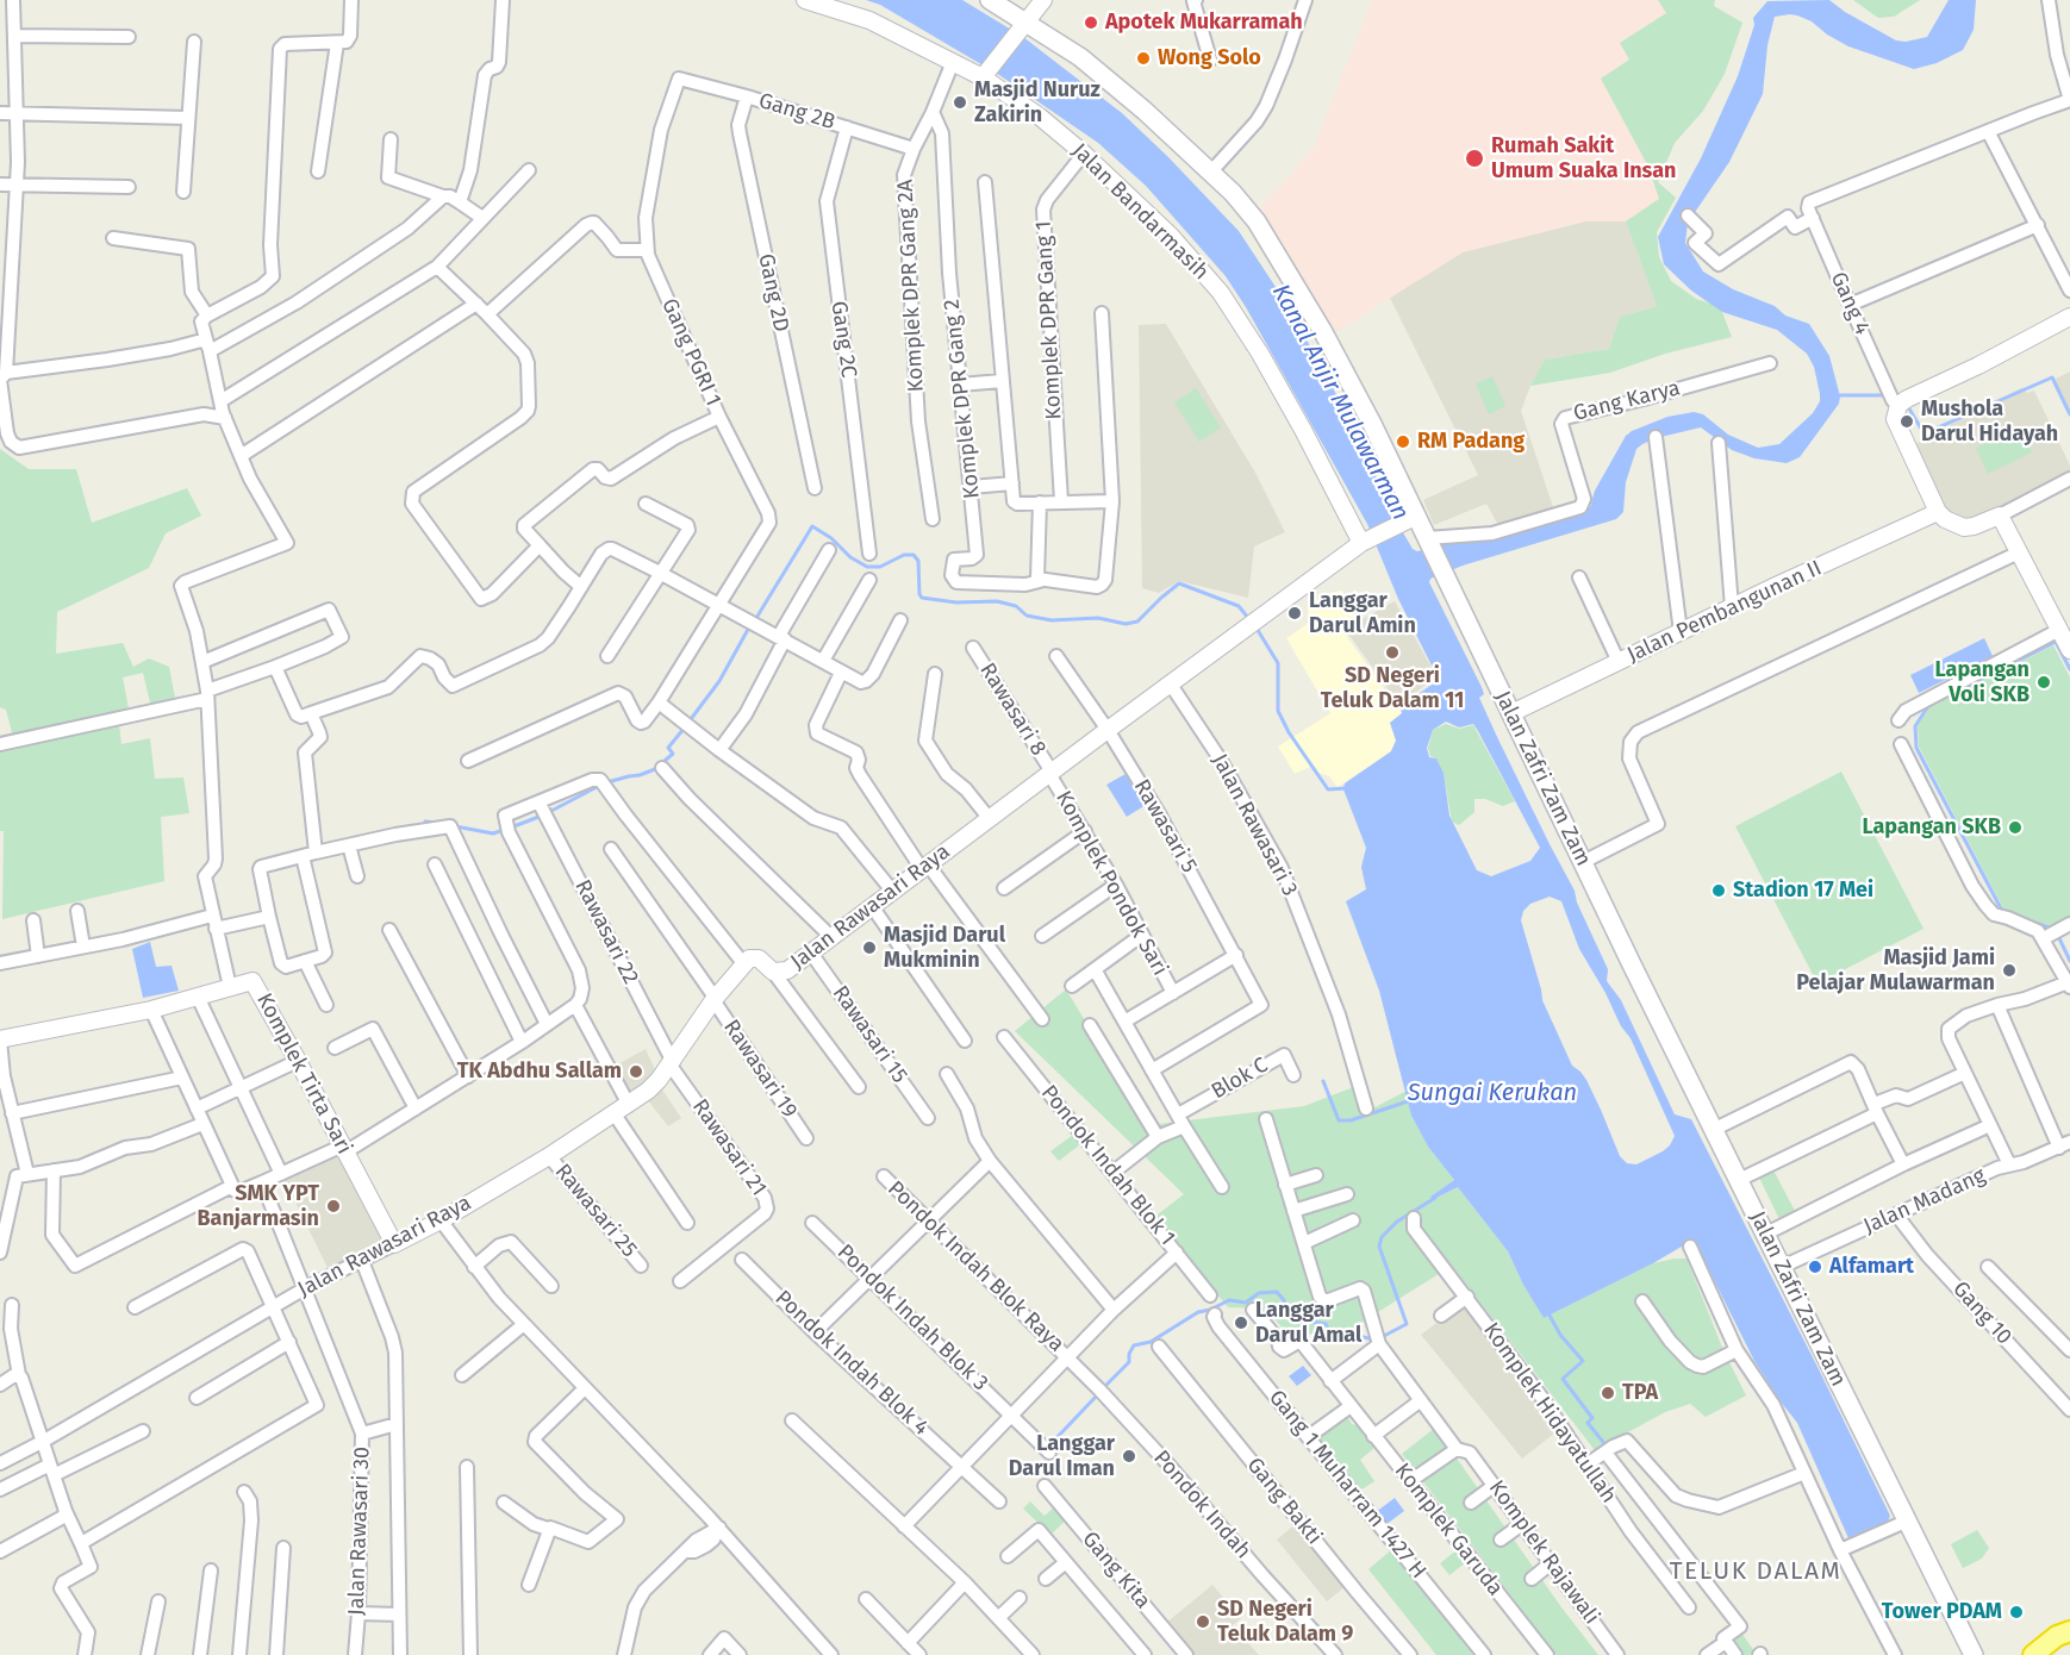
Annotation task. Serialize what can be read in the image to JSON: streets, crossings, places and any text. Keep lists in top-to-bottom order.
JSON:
{
  "streets": {
    "main road": ["Jalan Zafri Zam Zam"],
    "street": [
      "Gang 2B",
      "Jalan Bandarmasih",
      "Komplek DPR Gang 2A",
      "Gang 2D",
      "Gang 4",
      "Komplek DPR Gang 1",
      "Gang 2C",
      "Gang PGRI 1",
      "Komplek DPR Gang 2",
      "Gang Karya",
      "Jalan Pembangunan II",
      "Rawasari 8",
      "Jalan Rawasari 3",
      "Rawasari 5",
      "Komplek Pondok Sari",
      "Jalan Rawasari Raya",
      "Rawasari 22",
      "Rawasari 15",
      "Rawasari 19",
      "Komplek Tirta Sari",
      "Blok C",
      "Rawasari 21",
      "Pondok Indah Blok 1",
      "Jalan Madang",
      "Rawasari 25",
      "Pondok Indah Blok Raya",
      "Gang 10",
      "Pondok Indah Blok 3",
      "Pondok Indah Blok 4",
      "Komplek Hidayatullah",
      "Gang 1 Muharram 1427 H",
      "Gang Bakti",
      "Pondok Indah",
      "Komplek Garuda",
      "Jalan Rawasari 30",
      "Komplek Rajawali",
      "Gang Kita"
    ]
  },
  "crossings": [
    ["Gang 2B", "Komplek DPR Gang 2A"],
    ["Gang 2B", "Gang 2D"],
    ["Gang 2B", "Gang 2C"],
    ["Gang 2B", "Gang PGRI 1"],
    ["Jalan Bandarmasih", "Komplek DPR Gang 2A"],
    ["Jalan Bandarmasih", "Komplek DPR Gang 1"],
    ["Jalan Bandarmasih", "Jalan Rawasari Raya"],
    ["Komplek DPR Gang 2A", "Komplek DPR Gang 2"],
    ["Gang Karya", "Jalan Zafri Zam Zam"],
    ["Jalan Pembangunan II", "Jalan Zafri Zam Zam"],
    ["Rawasari 8", "Komplek Pondok Sari"],
    ["Rawasari 8", "Jalan Rawasari Raya"],
    ["Jalan Zafri Zam Zam", "Jalan Rawasari Raya"],
    ["Jalan Zafri Zam Zam", "Jalan Madang"],
    ["Jalan Rawasari 3", "Jalan Rawasari Raya"],
    ["Rawasari 5", "Jalan Rawasari Raya"],
    ["Komplek Pondok Sari", "Jalan Rawasari Raya"],
    ["Jalan Rawasari Raya", "Rawasari 22"],
    ["Jalan Rawasari Raya", "Rawasari 15"],
    ["Jalan Rawasari Raya", "Rawasari 19"],
    ["Jalan Rawasari Raya", "Komplek Tirta Sari"],
    ["Jalan Rawasari Raya", "Rawasari 21"],
    ["Jalan Rawasari Raya", "Rawasari 25"],
    ["Jalan Rawasari Raya", "Jalan Rawasari 30"],
    ["Rawasari 22", "Rawasari 21"],
    ["Jalan Madang", "Gang 10"],
    ["Pondok Indah Blok Raya", "Pondok Indah"]
  ],
  "districts": ["TELUK DALAM"],
  "water": ["Kanal Anjir Mulawarman", "Sungai Kerukan"],
  "places": [
    "Apotek Mukarramah",
    "Wong Solo",
    "Masjid Nuruz Zakirin",
    "Rumah Sakit Umum Suaka Insan",
    "Mushola Darul Hidayah",
    "RM Padang",
    "Langgar Darul Amin",
    "SD Negeri Teluk Dalam 11",
    "Lapangan Voli SKB",
    "Lapangan SKB",
    "Stadion 17 Mei",
    "Masjid Darul Mukminin",
    "Masjid Jami Pelajar Mulawarman",
    "TK Abdhu Sallam",
    "SMK YPT Banjarmasin",
    "Alfamart",
    "Langgar Darul Amal",
    "TPA",
    "Langgar Darul Iman",
    "Tower PDAM",
    "SD Negeri Teluk Dalam 9"
  ]
}
